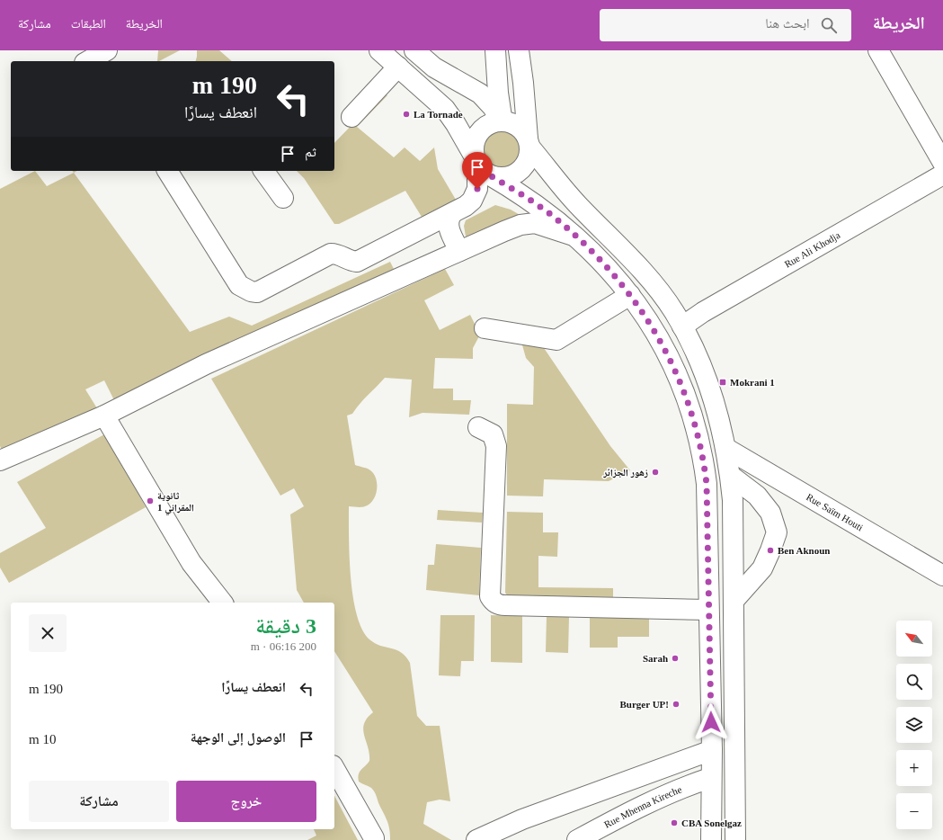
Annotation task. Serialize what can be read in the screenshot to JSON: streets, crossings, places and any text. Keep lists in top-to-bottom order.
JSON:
{
  "streets": {
    "main road": ["Rue Ali Khodja", "Rue Saïm Houti", "Rue Mhenna Kireche"]
  },
  "places": {
    "other": [
      "La Tornade",
      "زهور الجزائر",
      "ثانوية المقراني 1",
      "Ben Aknoun",
      "Sarah",
      "Burger UP!",
      "CBA Sonelgaz"
    ],
    "transit": ["Mokrani 1"]
  },
  "north": "top left",
  "page": {
    "header": "الخريطة",
    "search": "ابحث هنا",
    "nav": ["الخريطة", "الطبقات", "مشاركة"],
    "turn": ["190 m", "انعطف يسارًا"],
    "then": "ثم",
    "heading": ["3 دقيقة", "200 m · 06:16"],
    "map_buttons": ["+", "−"],
    "list": [
      {
        "name": "انعطف يسارًا",
        "value": "190 m"
      },
      {
        "name": "الوصول إلى الوجهة",
        "value": "10 m"
      }
    ],
    "buttons": ["خروج", "مشاركة"]
  }
}
